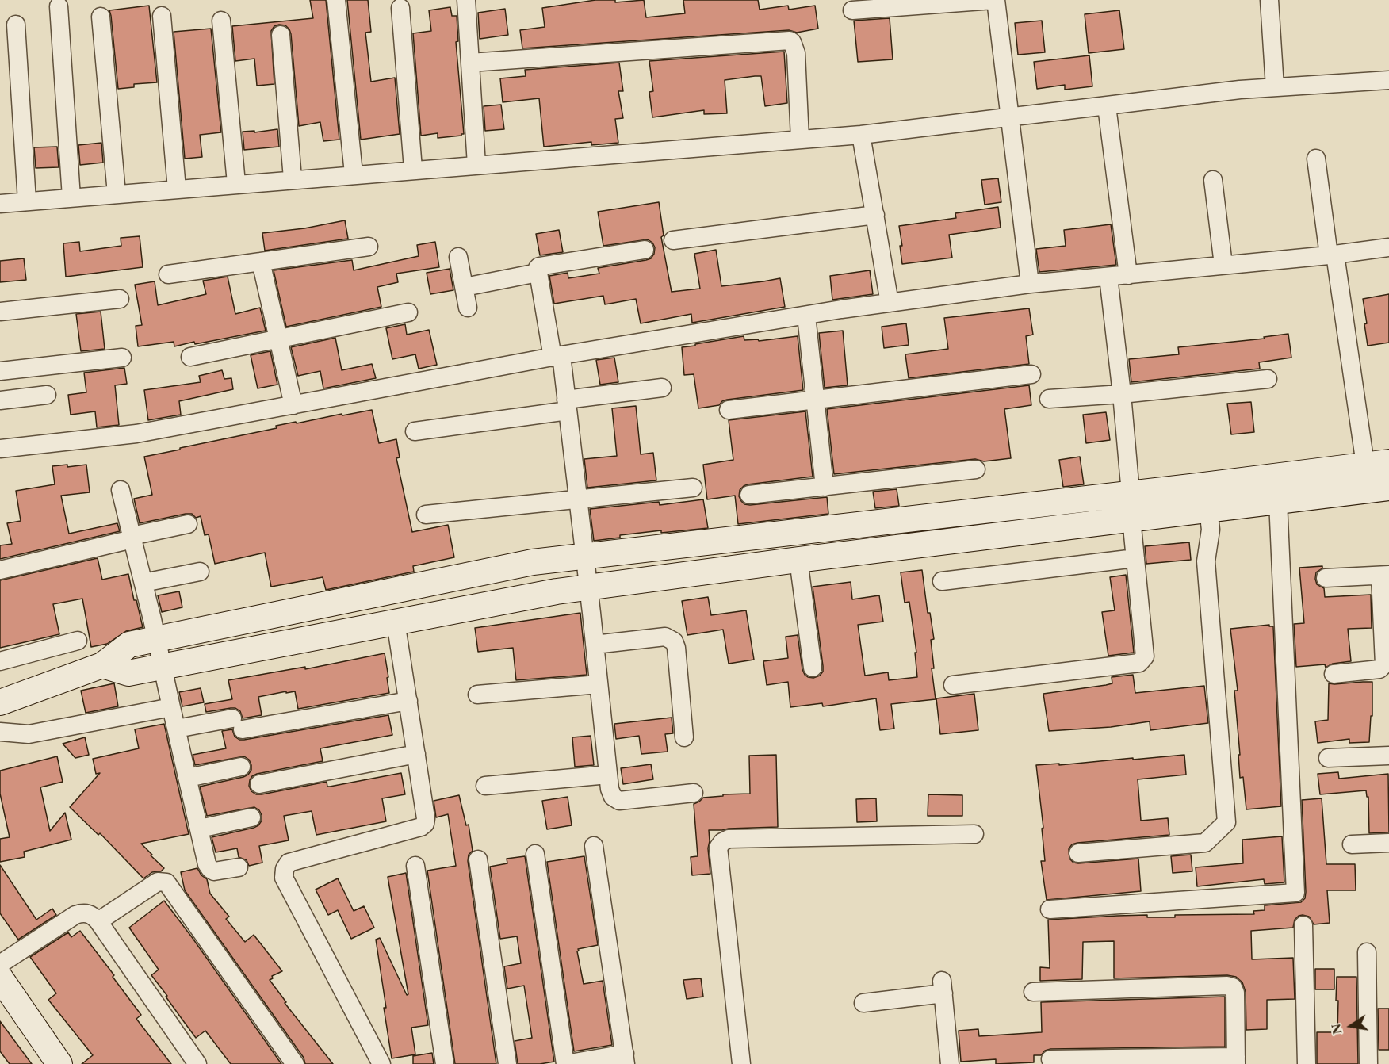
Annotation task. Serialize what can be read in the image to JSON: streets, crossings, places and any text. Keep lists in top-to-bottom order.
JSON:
{
  "north": "left"
}
